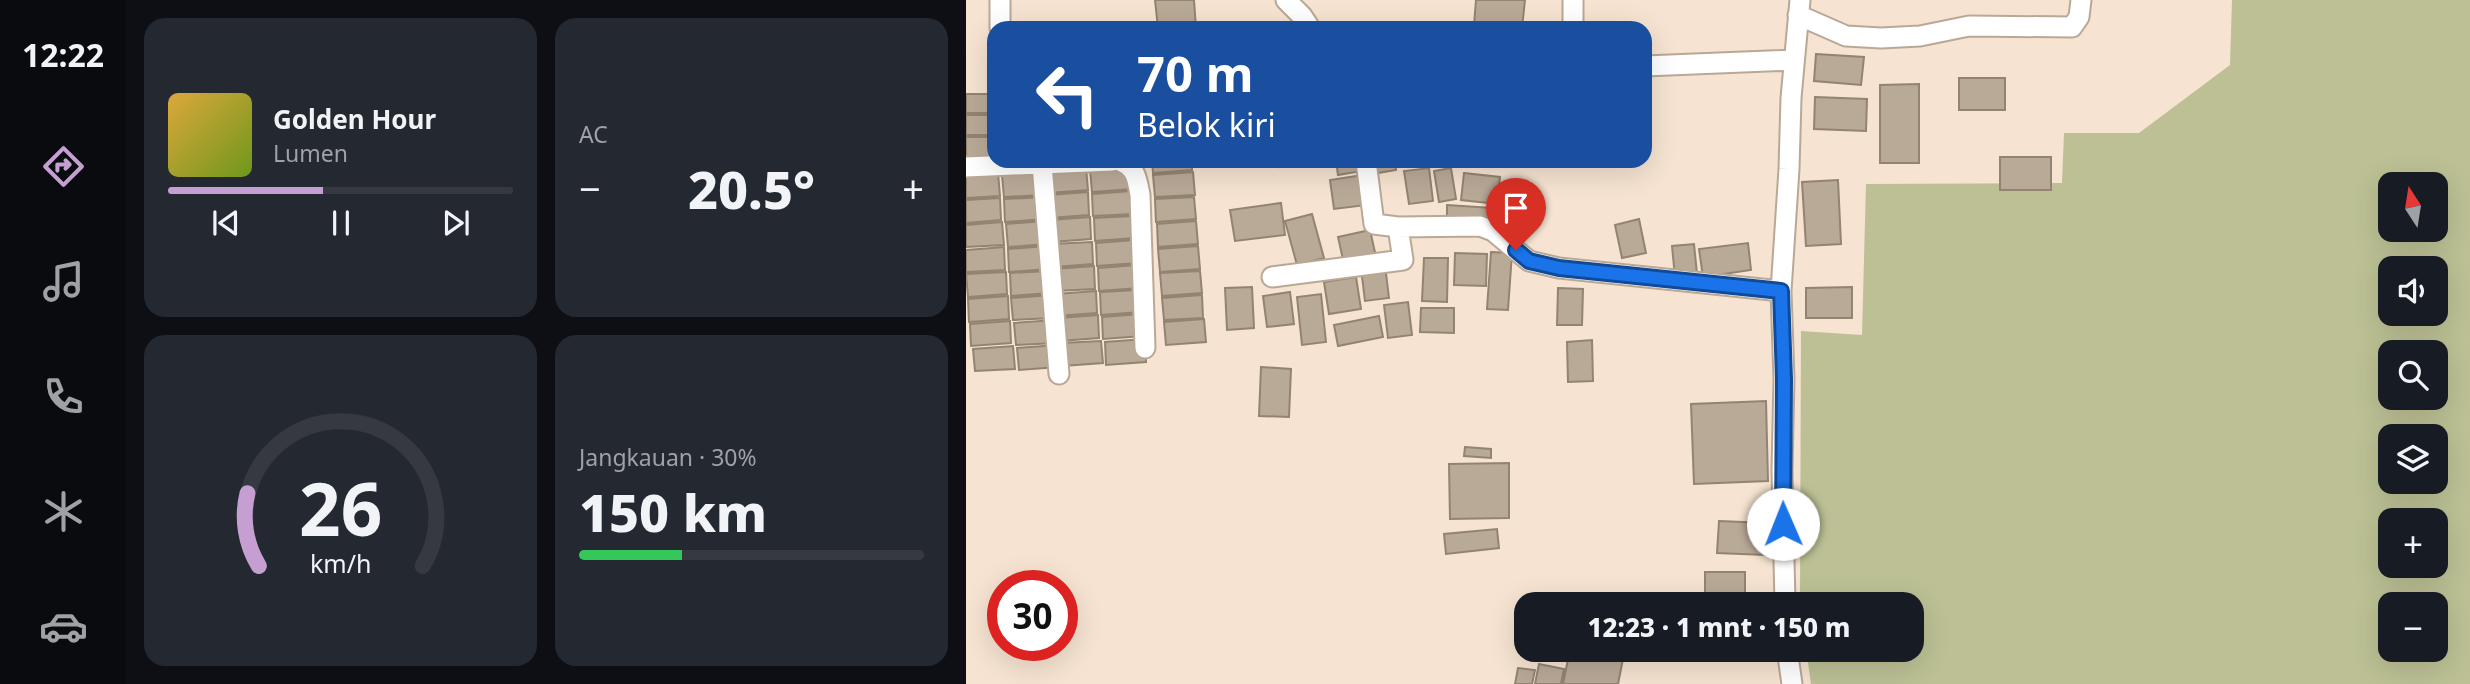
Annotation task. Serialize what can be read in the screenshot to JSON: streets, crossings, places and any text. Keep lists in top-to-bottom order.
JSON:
{
  "north": "top",
  "page": {
    "tabs": "12:22",
    "tile": [
      "AC",
      ["Jangkauan · 30%", "150 km"]
    ],
    "turn": ["70 m", "Belok kiri"],
    "song": ["Golden Hour", "Lumen"],
    "heat": ["−", "20.5°", "+"],
    "map_buttons": ["+", "−"],
    "limit": "30",
    "trip": "12:23 · 1 mnt · 150 m",
    "gauge": ["26", "km/h"]
  }
}
